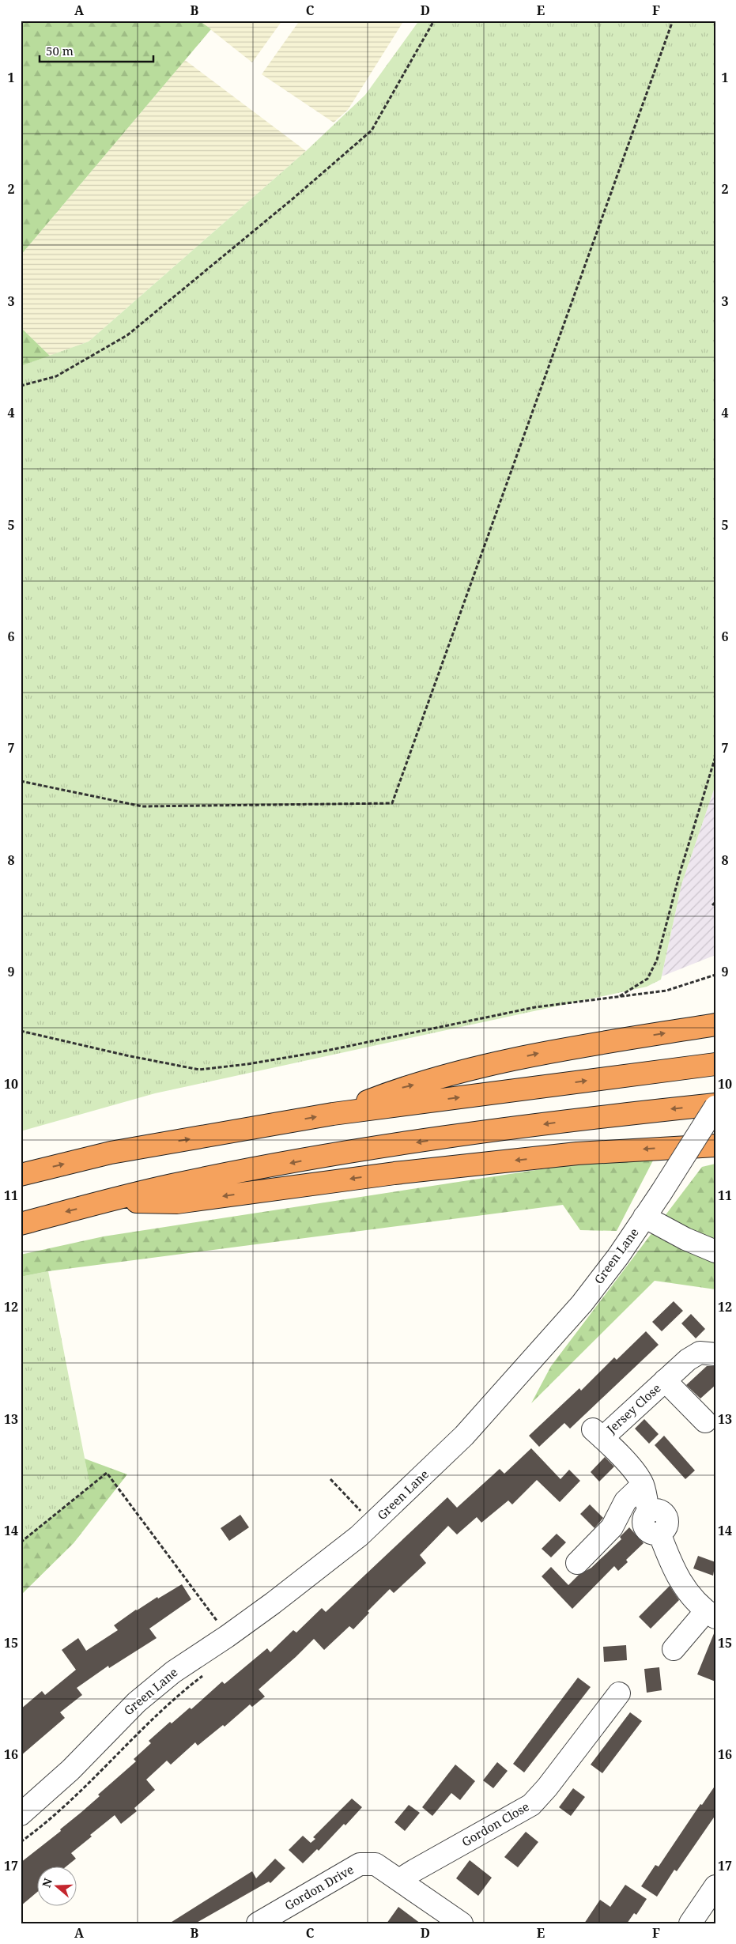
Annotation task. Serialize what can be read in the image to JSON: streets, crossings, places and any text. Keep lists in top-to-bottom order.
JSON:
{
  "streets": {
    "street": [
      "Green Lane",
      "Jersey Close",
      "Gordon Close",
      "Gordon Drive"
    ]
  },
  "crossings": [
    ["Gordon Close", "Gordon Drive"]
  ],
  "scale_bar": "50 m",
  "north": "left",
  "grid": {
    "columns": [
      "A",
      "B",
      "C",
      "D",
      "E",
      "F"
    ],
    "rows": [
      "1",
      "2",
      "3",
      "4",
      "5",
      "6",
      "7",
      "8",
      "9",
      "10",
      "11",
      "12",
      "13",
      "14",
      "15",
      "16",
      "17"
    ]
  }
}
